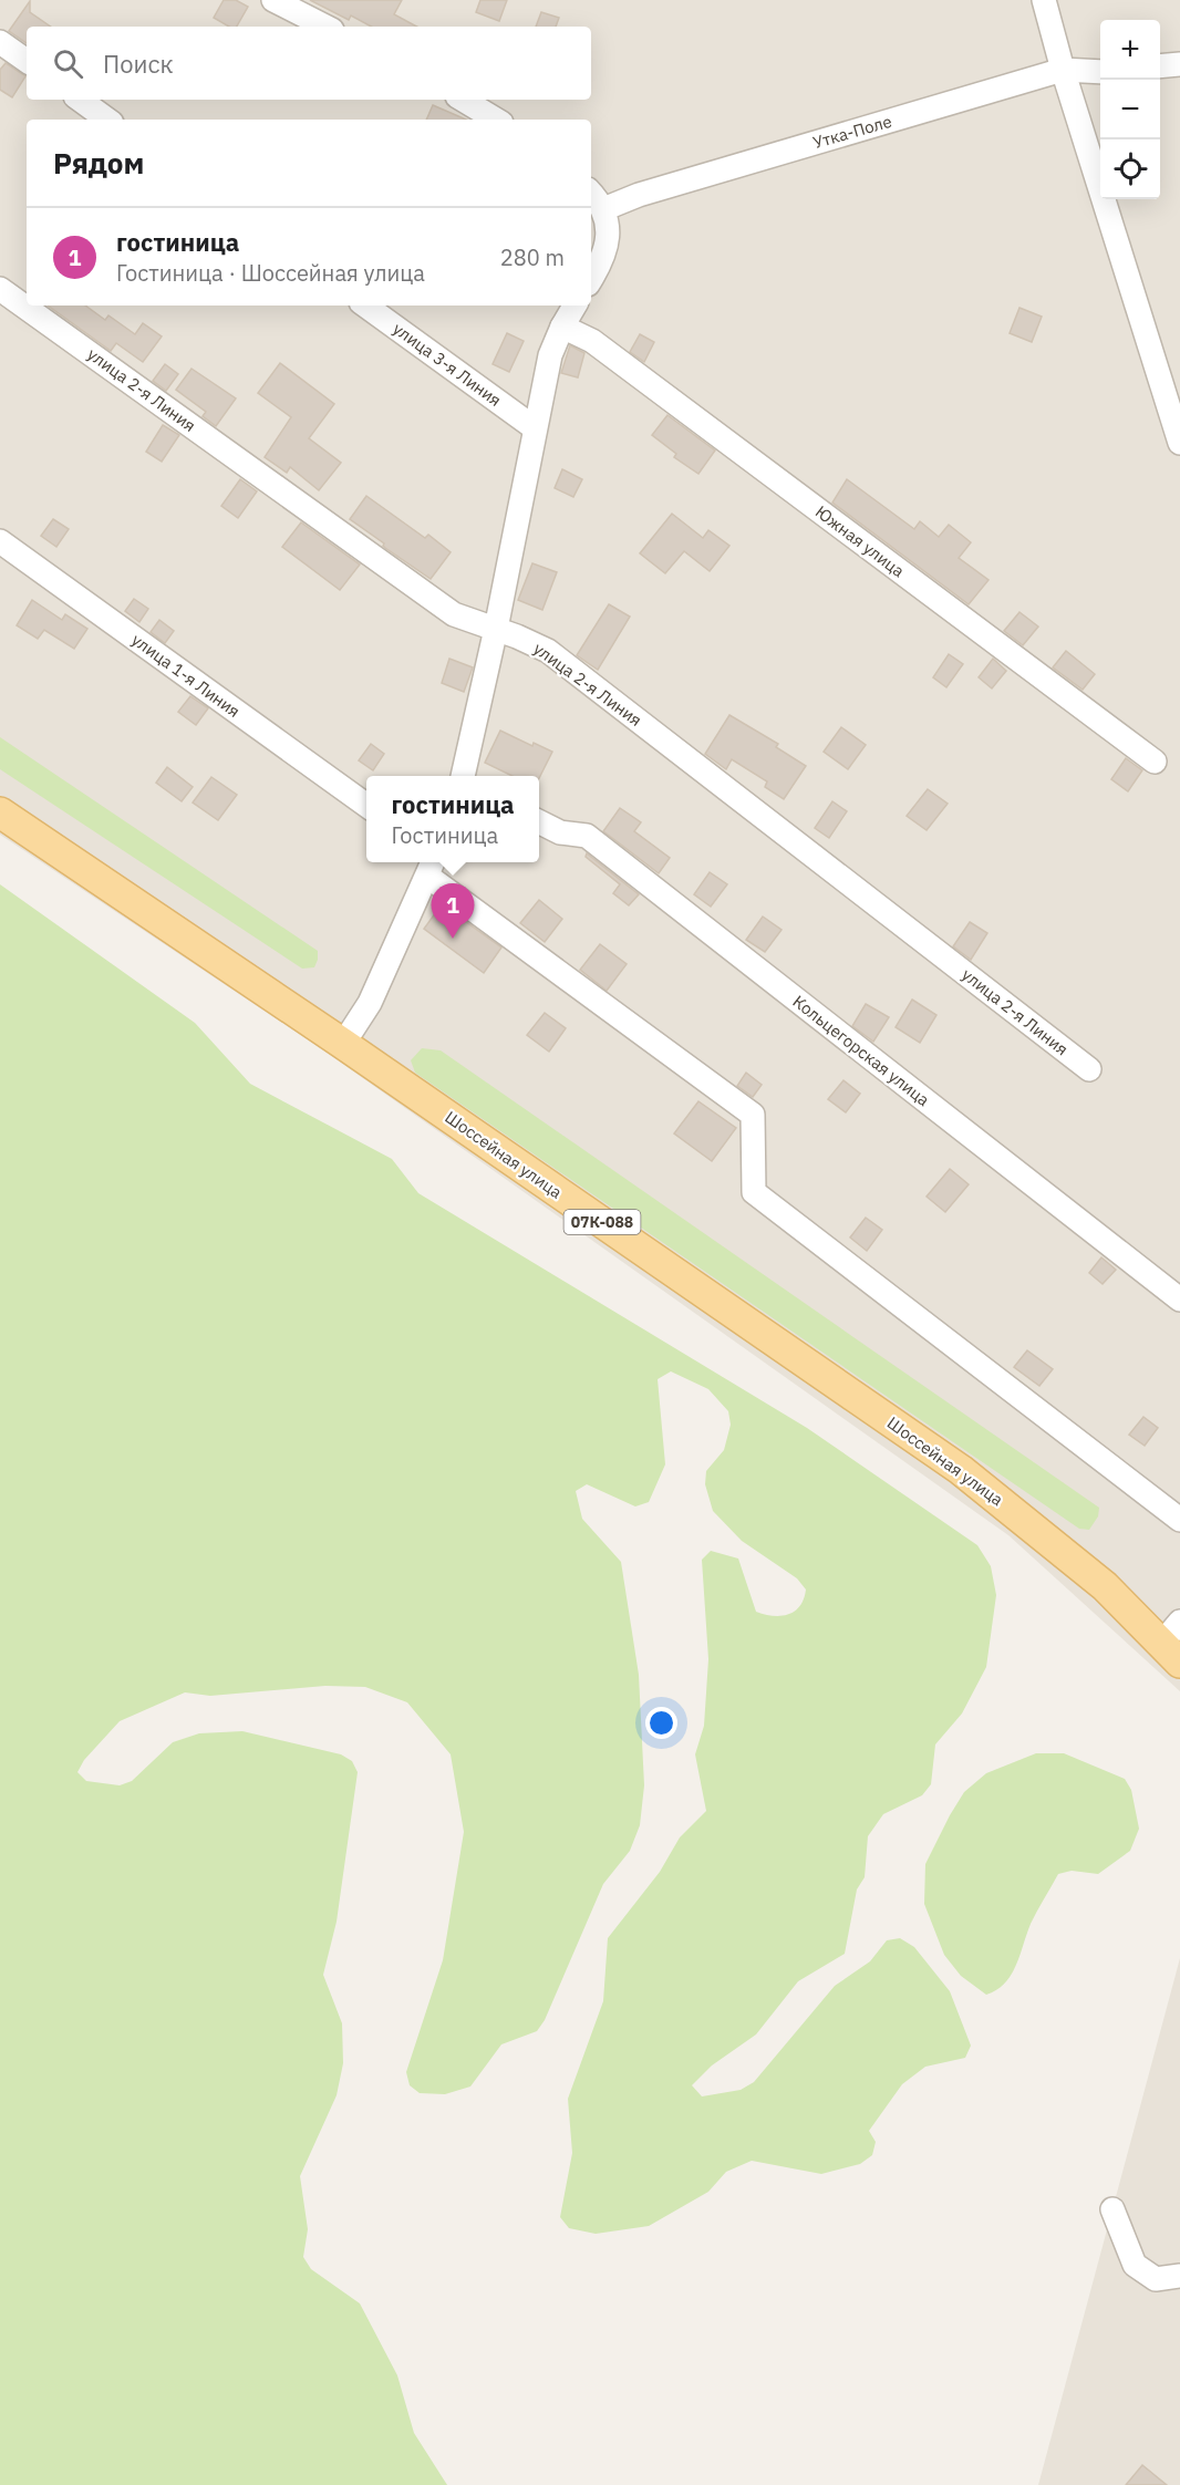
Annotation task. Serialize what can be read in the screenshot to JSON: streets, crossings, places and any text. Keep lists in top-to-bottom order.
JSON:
{
  "streets": {
    "main road": ["Шоссейная улица", "07К-088"],
    "street": [
      "Утка-Поле",
      "улица 3-я Линия",
      "улица 2-я Линия",
      "Южная улица",
      "улица 1-я Линия",
      "Кольцегорская улица"
    ]
  },
  "page": {
    "map_buttons": ["+", "−"],
    "search": "Поиск",
    "heading": "Рядом",
    "list": [
      {
        "mark": "1",
        "name": "гостиница",
        "note": "Гостиница · Шоссейная улица",
        "value": "280 m"
      }
    ],
    "popup": ["гостиница", "Гостиница"],
    "pins": "1"
  }
}
